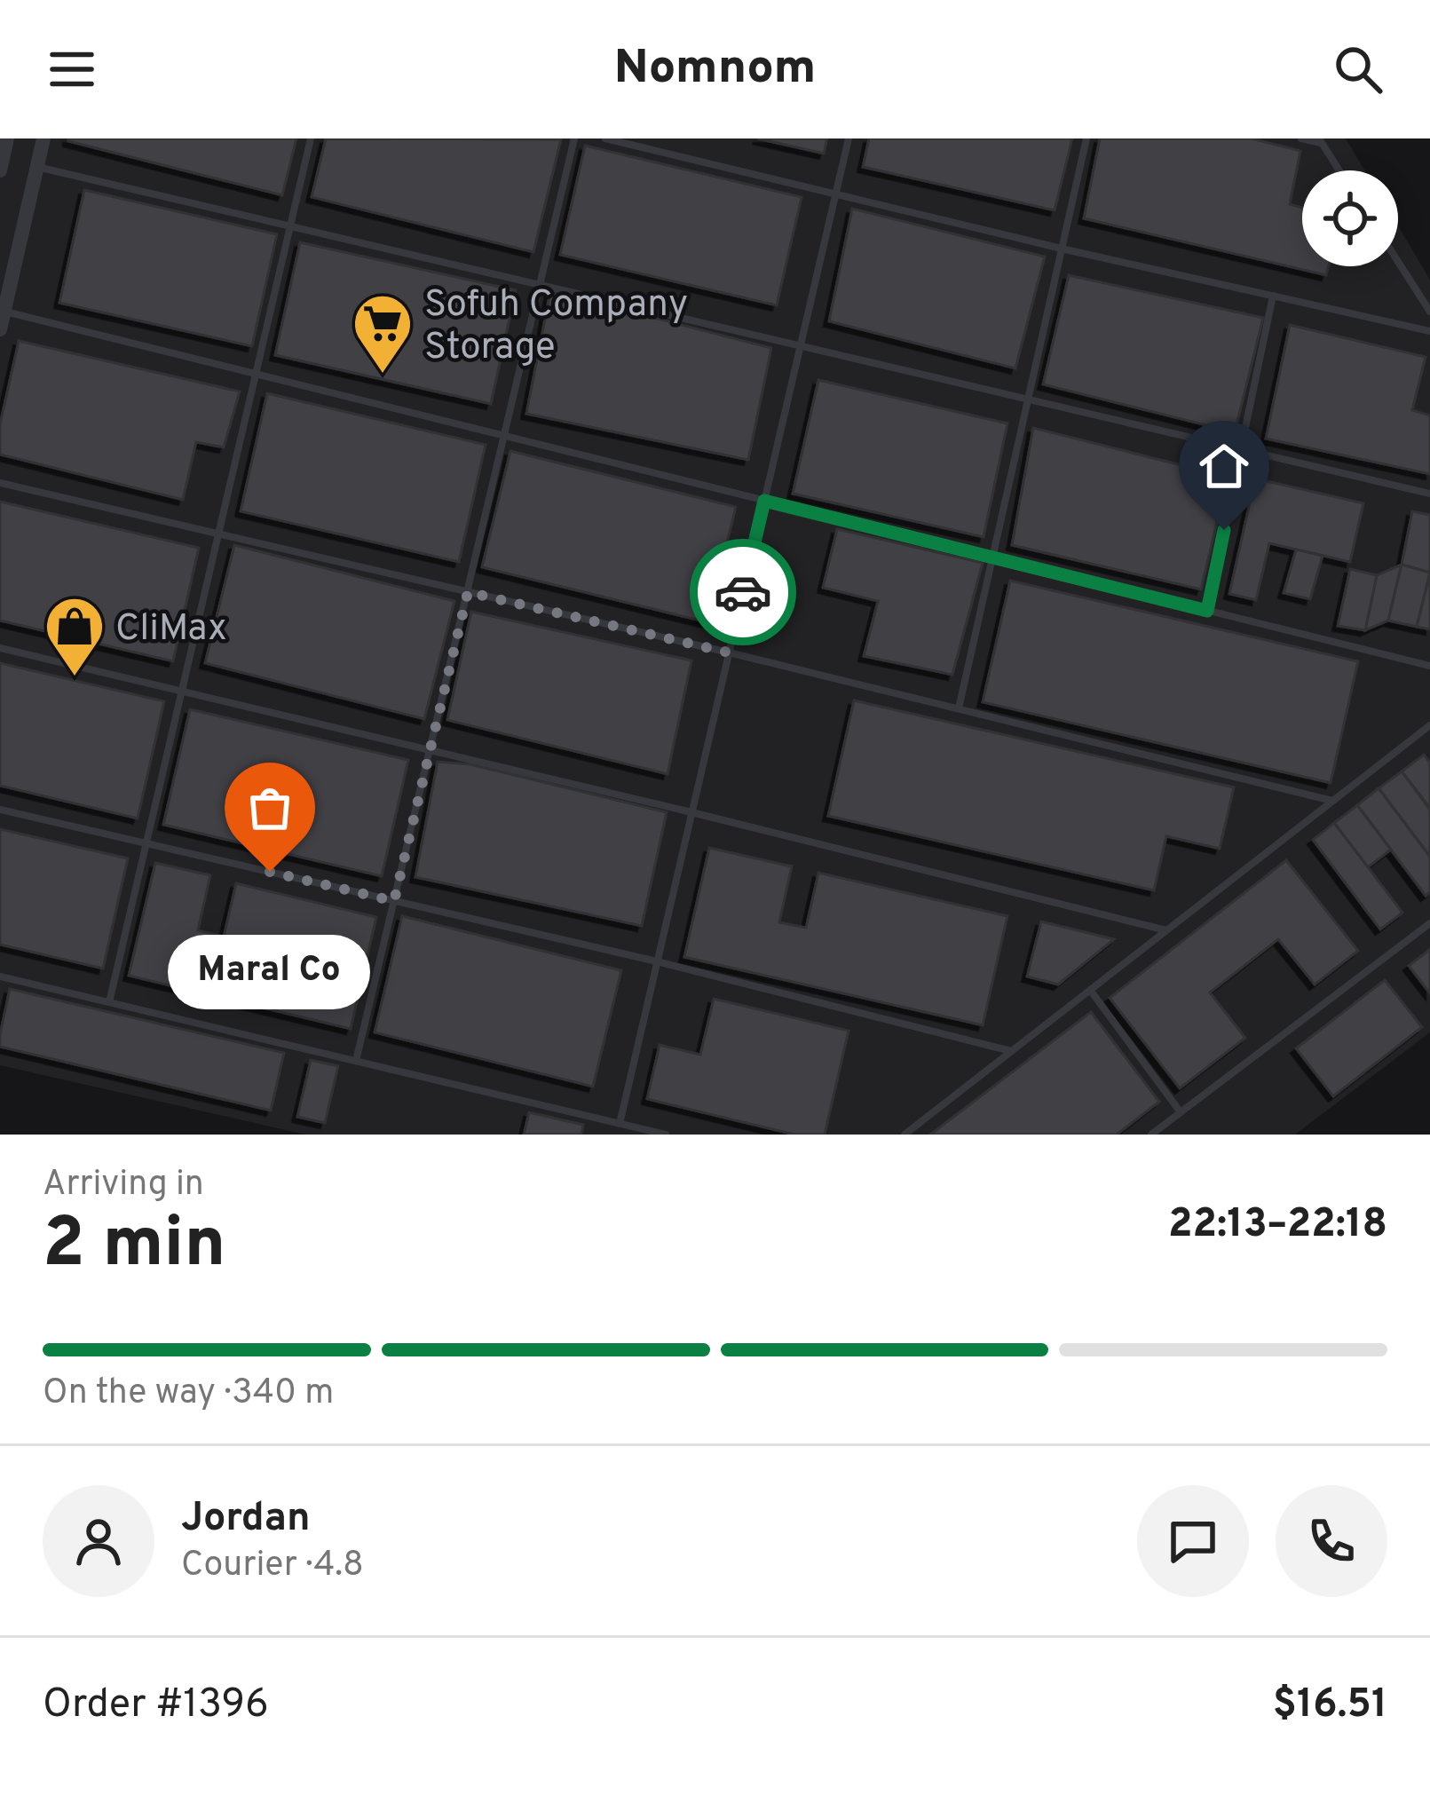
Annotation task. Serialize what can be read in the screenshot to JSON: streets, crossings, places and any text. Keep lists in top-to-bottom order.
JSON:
{
  "places": {
    "supermarket": ["Sofuh Company Storage"],
    "shop": ["CliMax"],
    "other": ["Maral Co"]
  },
  "page": {
    "header": "Nomnom",
    "bubble": "Maral Co",
    "heading": ["2 min", "Arriving in", "22:13–22:18"],
    "panel": [
      "Jordan",
      "Courier · 4.8",
      "Order #1396",
      "$16.51"
    ],
    "bar": "On the way · 340 m"
  }
}
